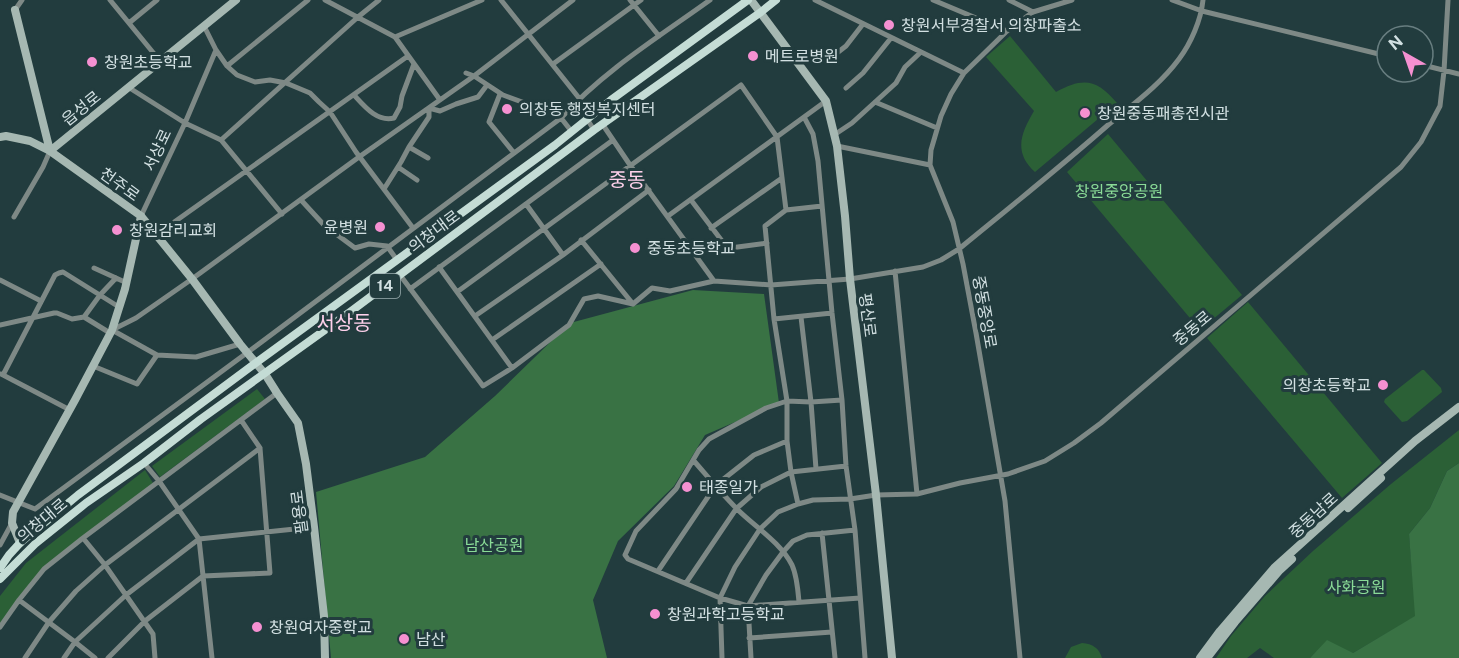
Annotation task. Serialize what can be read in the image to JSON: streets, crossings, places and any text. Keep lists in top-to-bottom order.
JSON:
{
  "streets": {
    "main road": [
      "읍성로",
      "서상로",
      "천주로",
      "의창대로",
      "14",
      "평산로",
      "팔용로",
      "중동남로"
    ],
    "street": ["중동중앙로", "중동로"]
  },
  "crossings": [
    ["읍성로", "천주로"],
    ["서상로", "천주로"],
    ["천주로", "의창대로"],
    ["천주로", "팔용로"],
    ["의창대로", "평산로"],
    ["의창대로", "팔용로"],
    ["중동중앙로", "중동로"],
    ["평산로", "중동로"]
  ],
  "districts": ["중동", "서상동"],
  "parks": ["창원중앙공원", "남산공원", "사화공원"],
  "places": [
    "창원서부경찰서 의창파출소",
    "메트로병원",
    "창원초등학교",
    "의창동 행정복지센터",
    "창원중동패총전시관",
    "윤병원",
    "창원감리교회",
    "중동초등학교",
    "의창초등학교",
    "태종일가",
    "창원과학고등학교",
    "창원여자중학교",
    "남산"
  ],
  "north": "top left"
}
